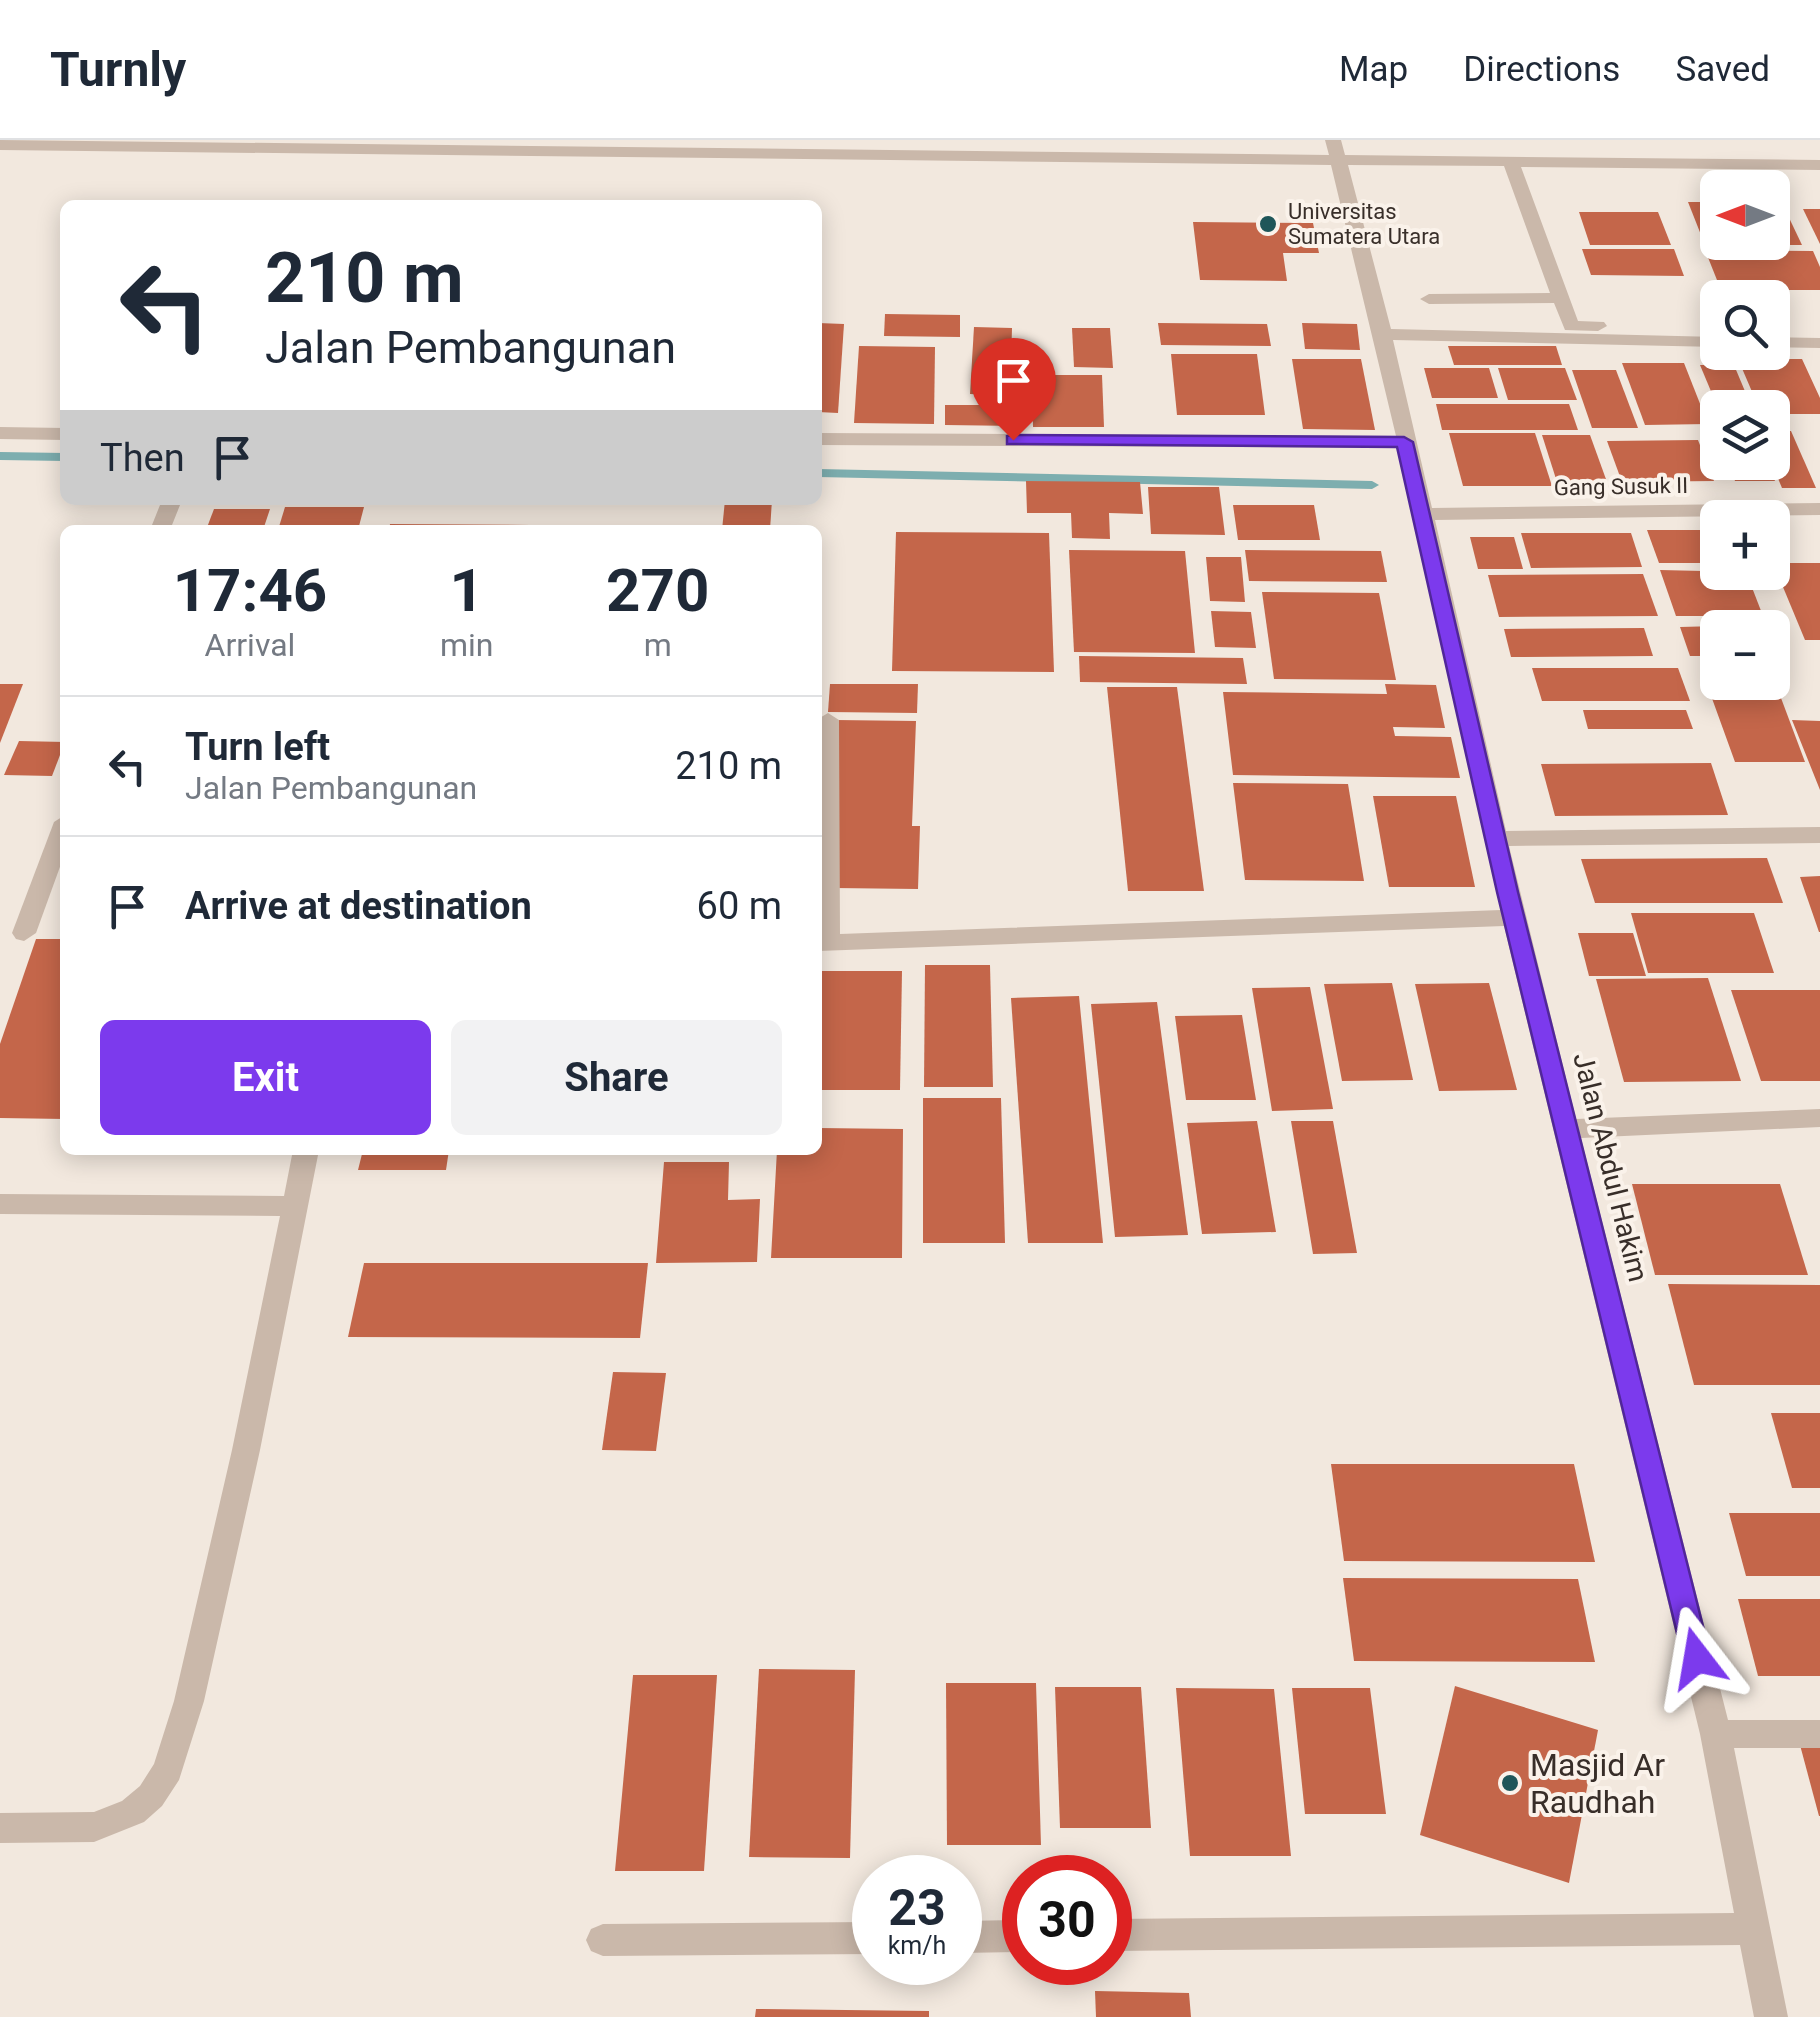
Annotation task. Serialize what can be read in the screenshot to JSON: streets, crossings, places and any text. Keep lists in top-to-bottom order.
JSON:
{
  "streets": {
    "street": ["Gang Susuk II", "Jalan Abdul Hakim"]
  },
  "crossings": [
    ["Gang Susuk II", "Jalan Abdul Hakim"]
  ],
  "places": ["Universitas Sumatera Utara", "Masjid Ar Raudhah"],
  "north": "left",
  "page": {
    "header": "Turnly",
    "nav": ["Map", "Directions", "Saved"],
    "map_buttons": ["+", "−"],
    "turn": ["210 m", "Jalan Pembangunan"],
    "then": "Then",
    "eta": [
      "17:46",
      "Arrival",
      "1",
      "min",
      "270",
      "m"
    ],
    "list": [
      {
        "name": "Turn left",
        "note": "Jalan Pembangunan",
        "value": "210 m"
      },
      {
        "name": "Arrive at destination",
        "value": "60 m"
      }
    ],
    "buttons": ["Exit", "Share"],
    "speed": "23 km/h",
    "limit": "30"
  }
}
